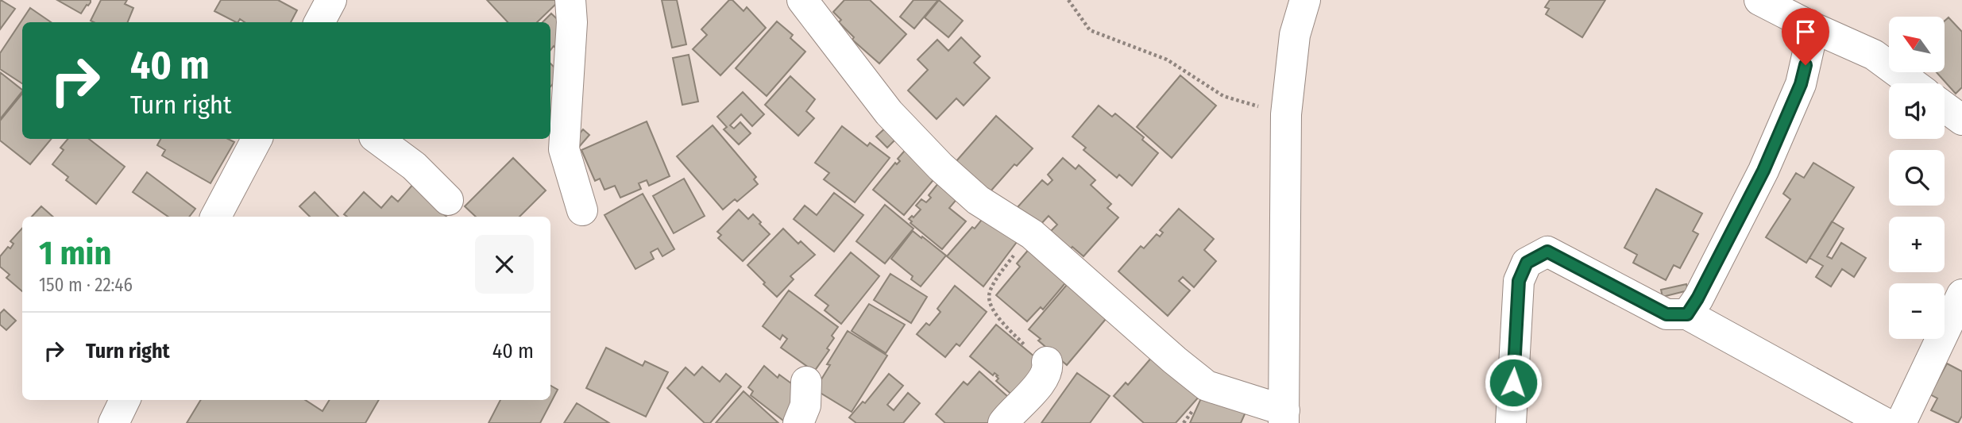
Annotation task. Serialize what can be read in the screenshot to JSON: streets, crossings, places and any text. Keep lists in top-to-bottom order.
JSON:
{
  "north": "top left",
  "page": {
    "map_buttons": ["+", "−"],
    "turn": ["40 m", "Turn right"],
    "heading": ["1 min", "150 m · 22:46"],
    "list": [
      {
        "name": "Turn right",
        "value": "40 m"
      }
    ]
  }
}
